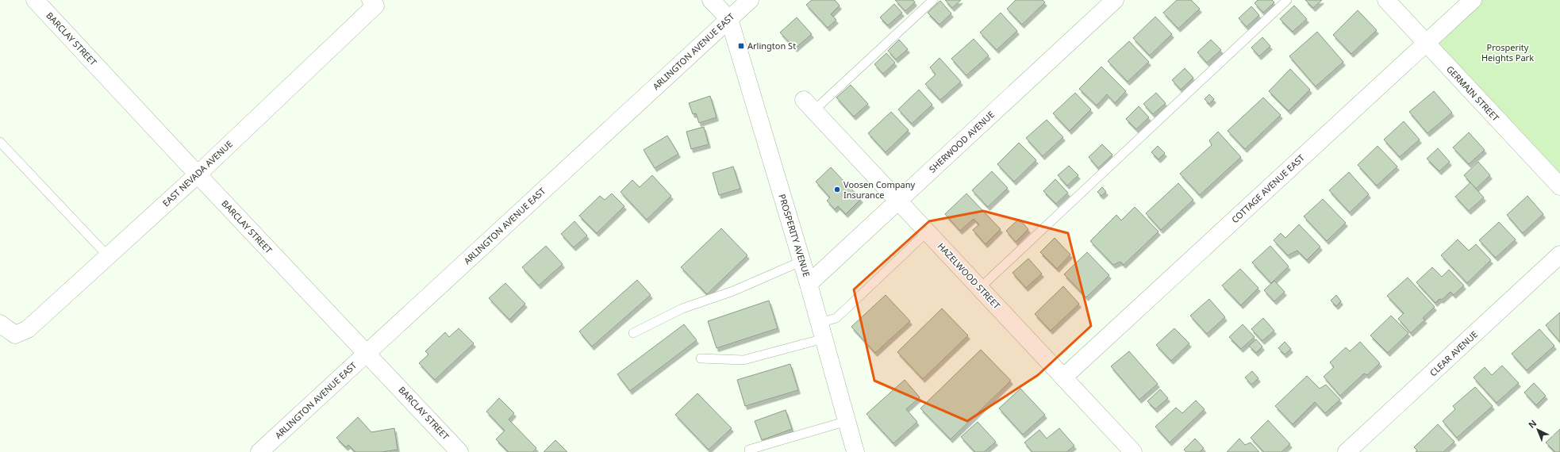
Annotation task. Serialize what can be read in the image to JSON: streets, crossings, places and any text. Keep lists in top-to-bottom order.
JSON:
{
  "streets": {
    "street": [
      "BARCLAY STREET",
      "ARLINGTON AVENUE EAST",
      "GERMAIN STREET",
      "SHERWOOD AVENUE",
      "EAST NEVADA AVENUE",
      "COTTAGE AVENUE EAST",
      "PROSPERITY AVENUE",
      "HAZELWOOD STREET",
      "CLEAR AVENUE"
    ]
  },
  "crossings": [
    ["BARCLAY STREET", "ARLINGTON AVENUE EAST"],
    ["BARCLAY STREET", "EAST NEVADA AVENUE"],
    ["ARLINGTON AVENUE EAST", "PROSPERITY AVENUE"],
    ["GERMAIN STREET", "COTTAGE AVENUE EAST"],
    ["SHERWOOD AVENUE", "PROSPERITY AVENUE"],
    ["SHERWOOD AVENUE", "HAZELWOOD STREET"],
    ["COTTAGE AVENUE EAST", "HAZELWOOD STREET"]
  ],
  "parks": ["Prosperity Heights Park"],
  "places": {
    "transit": ["Arlington St"],
    "other": ["Voosen Company Insurance"]
  },
  "north": "top left"
}
